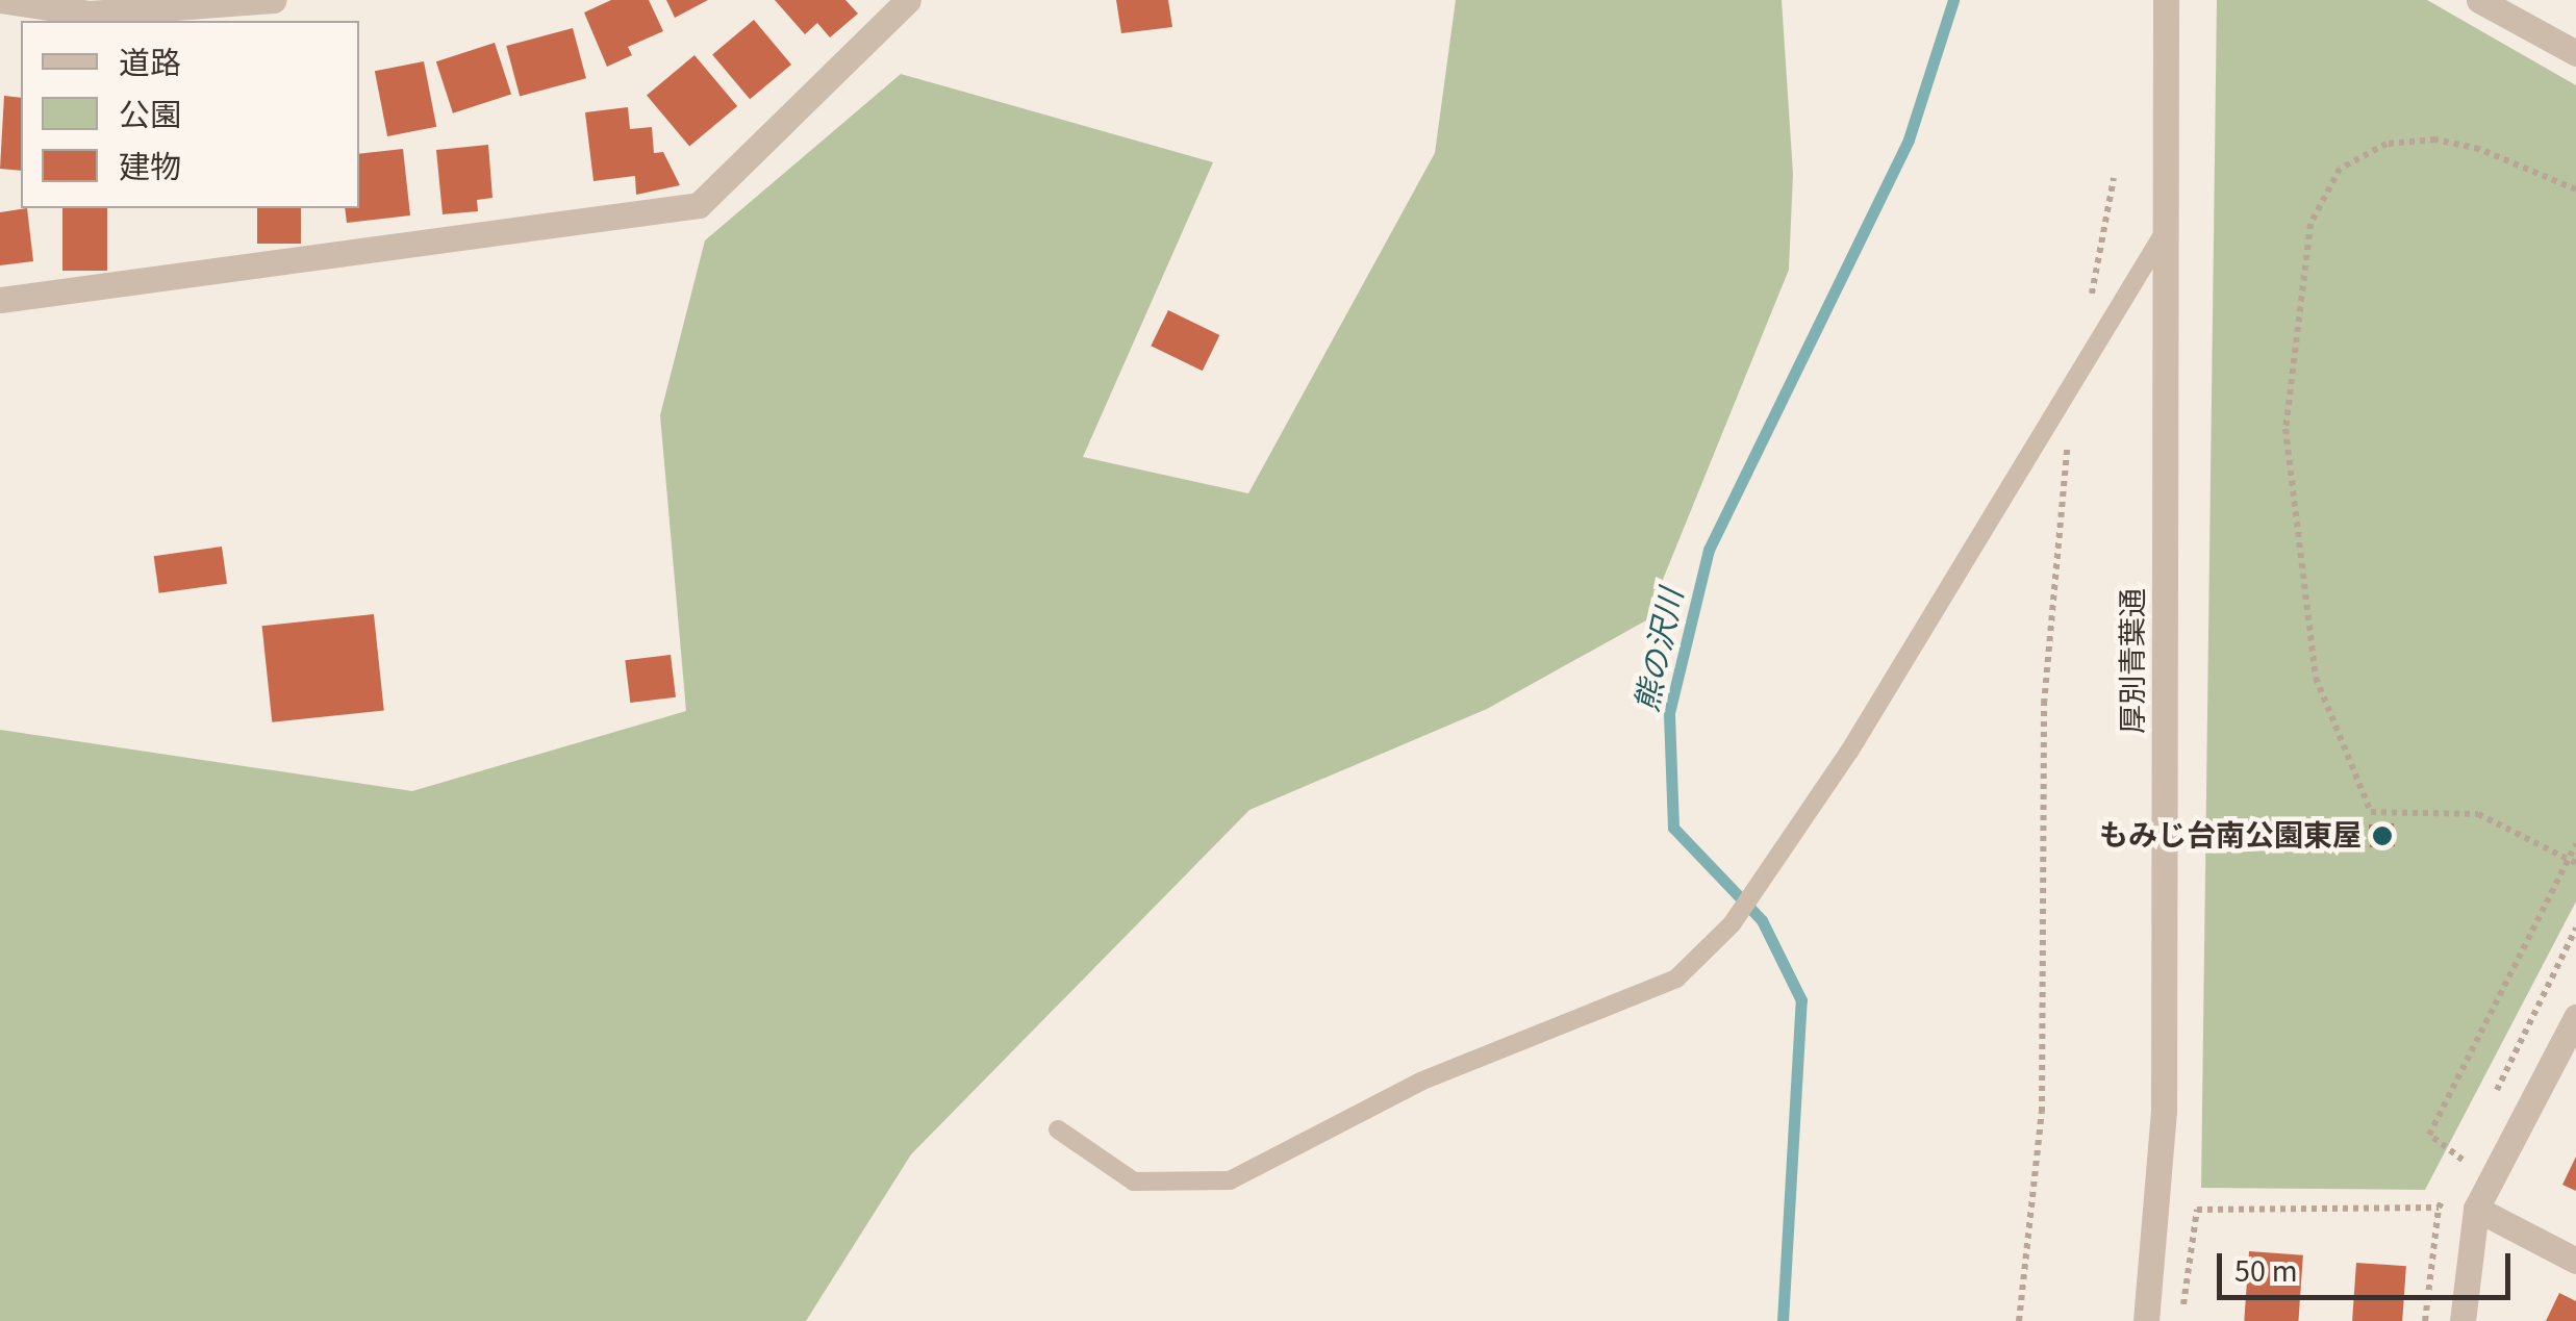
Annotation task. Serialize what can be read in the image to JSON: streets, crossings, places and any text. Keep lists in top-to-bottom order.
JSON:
{
  "streets": {
    "street": ["厚別青葉通"]
  },
  "water": ["熊の沢川"],
  "places": ["もみじ台南公園東屋"],
  "legend": ["道路", "公園", "建物"],
  "scale_bar": "50 m"
}
